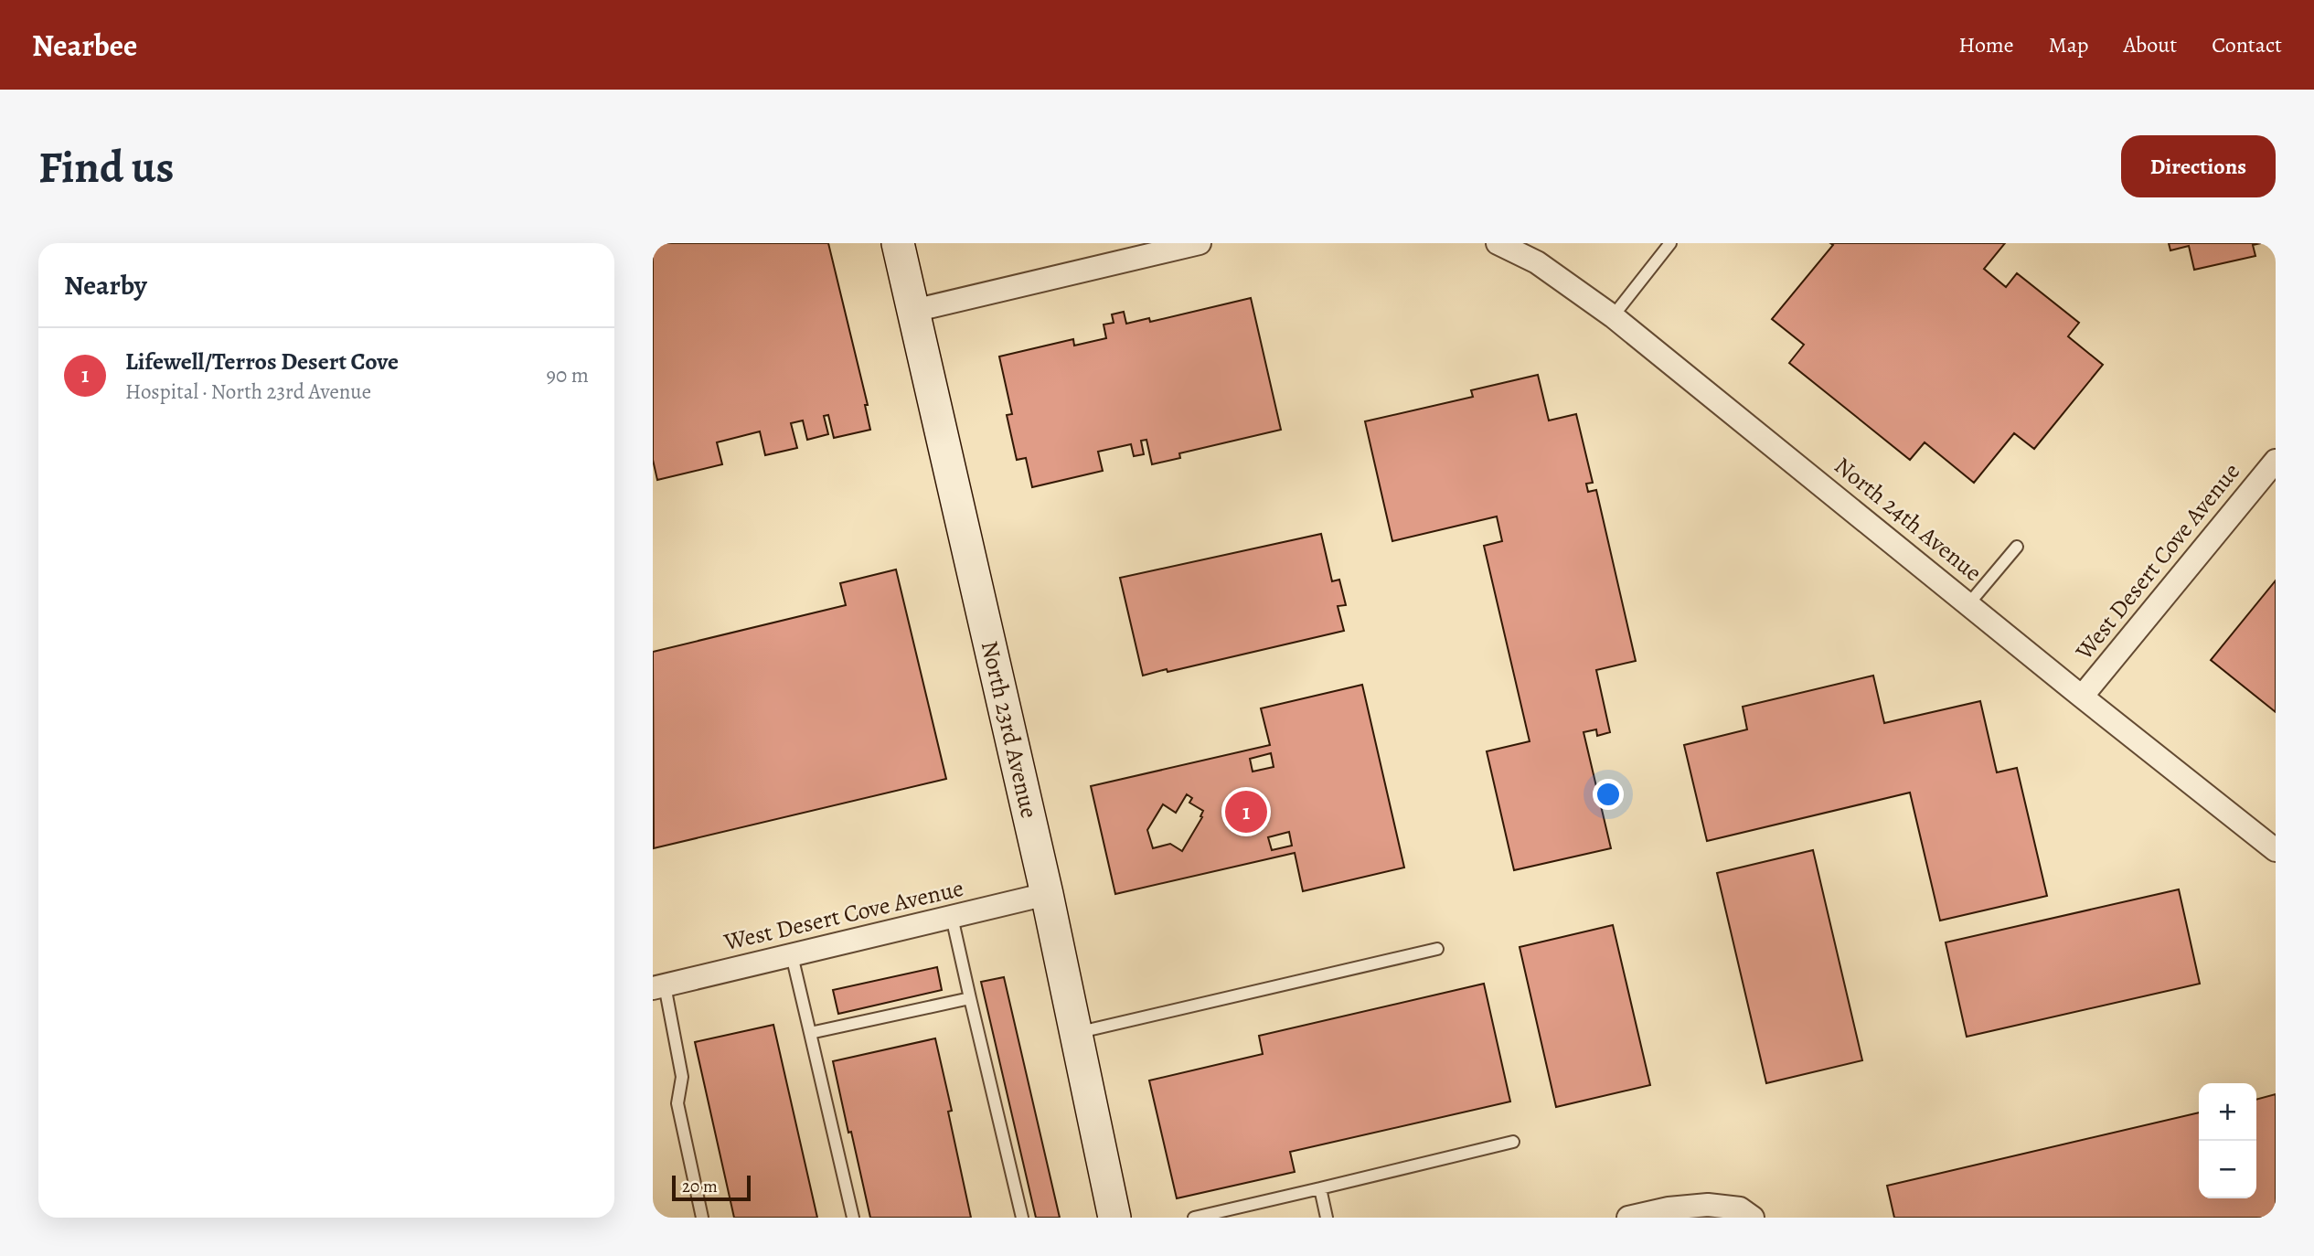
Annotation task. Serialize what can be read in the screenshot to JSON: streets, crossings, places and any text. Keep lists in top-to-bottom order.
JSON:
{
  "streets": {
    "street": ["North 24th Avenue", "West Desert Cove Avenue", "North 23rd Avenue"]
  },
  "crossings": [
    ["North 24th Avenue", "West Desert Cove Avenue"],
    ["West Desert Cove Avenue", "North 23rd Avenue"]
  ],
  "scale_bar": "20 m",
  "page": {
    "header": "Nearbee",
    "nav": [
      "Home",
      "Map",
      "About",
      "Contact"
    ],
    "buttons": "Directions",
    "title": "Find us",
    "heading": "Nearby",
    "list": [
      {
        "mark": "1",
        "name": "Lifewell/Terros Desert Cove",
        "note": "Hospital · North 23rd Avenue",
        "value": "90 m"
      }
    ],
    "pins": "1",
    "map_buttons": ["+", "−"],
    "scale": "20 m"
  }
}
